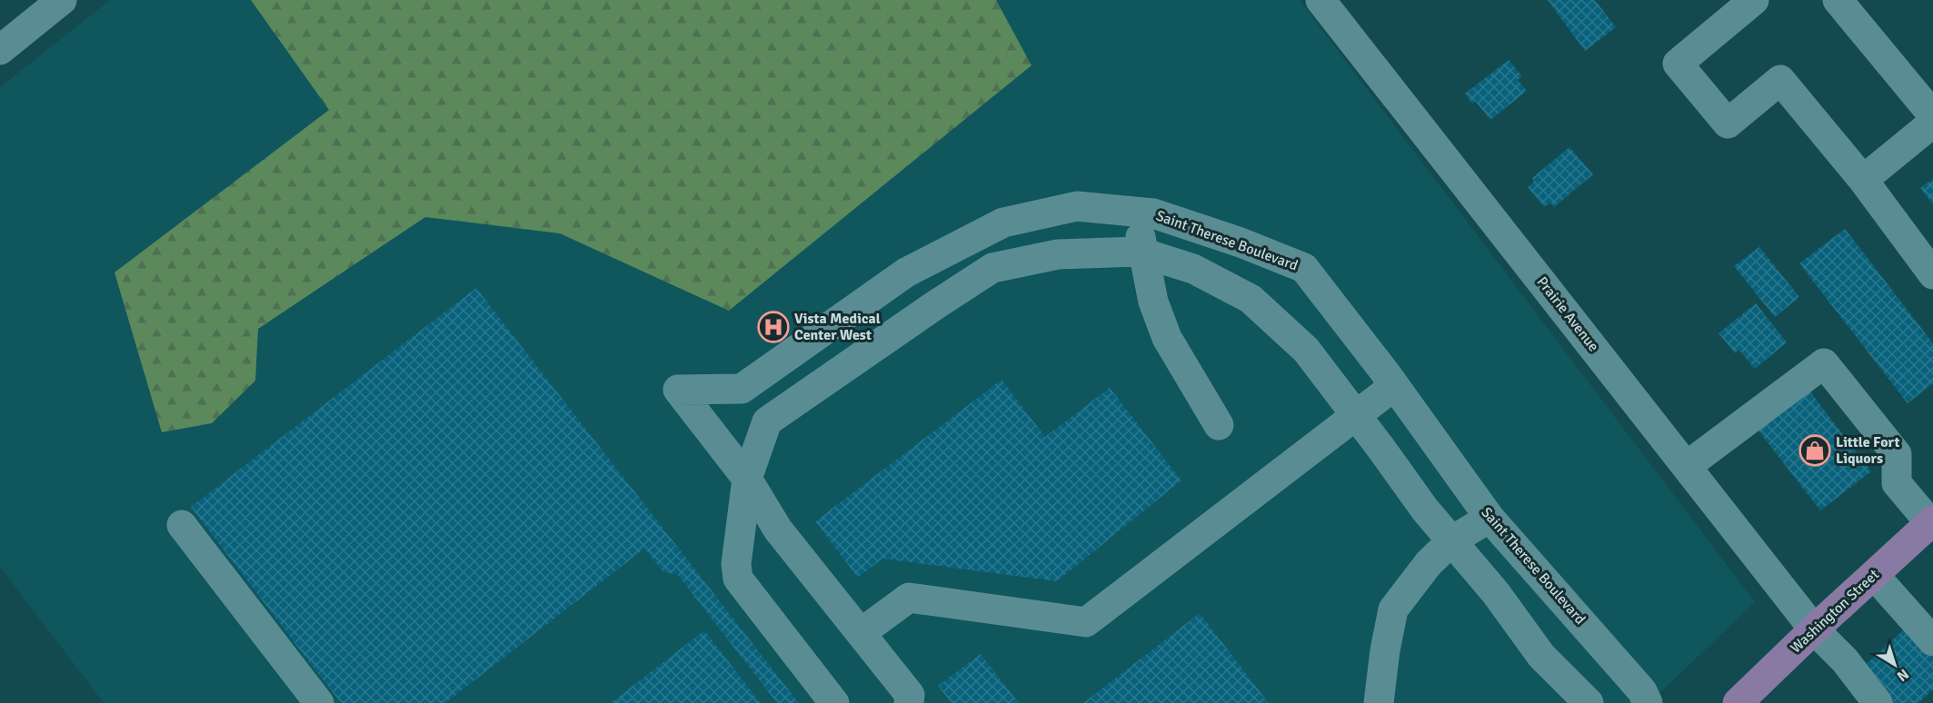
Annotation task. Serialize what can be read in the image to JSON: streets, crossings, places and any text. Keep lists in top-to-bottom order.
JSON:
{
  "streets": {
    "main road": ["Washington Street"],
    "street": ["Saint Therese Boulevard", "Prairie Avenue"]
  },
  "crossings": [
    ["Prairie Avenue", "Washington Street"]
  ],
  "places": {
    "hospital": ["Vista Medical Center West"],
    "shop": ["Little Fort Liquors"]
  },
  "north": "bottom right"
}
